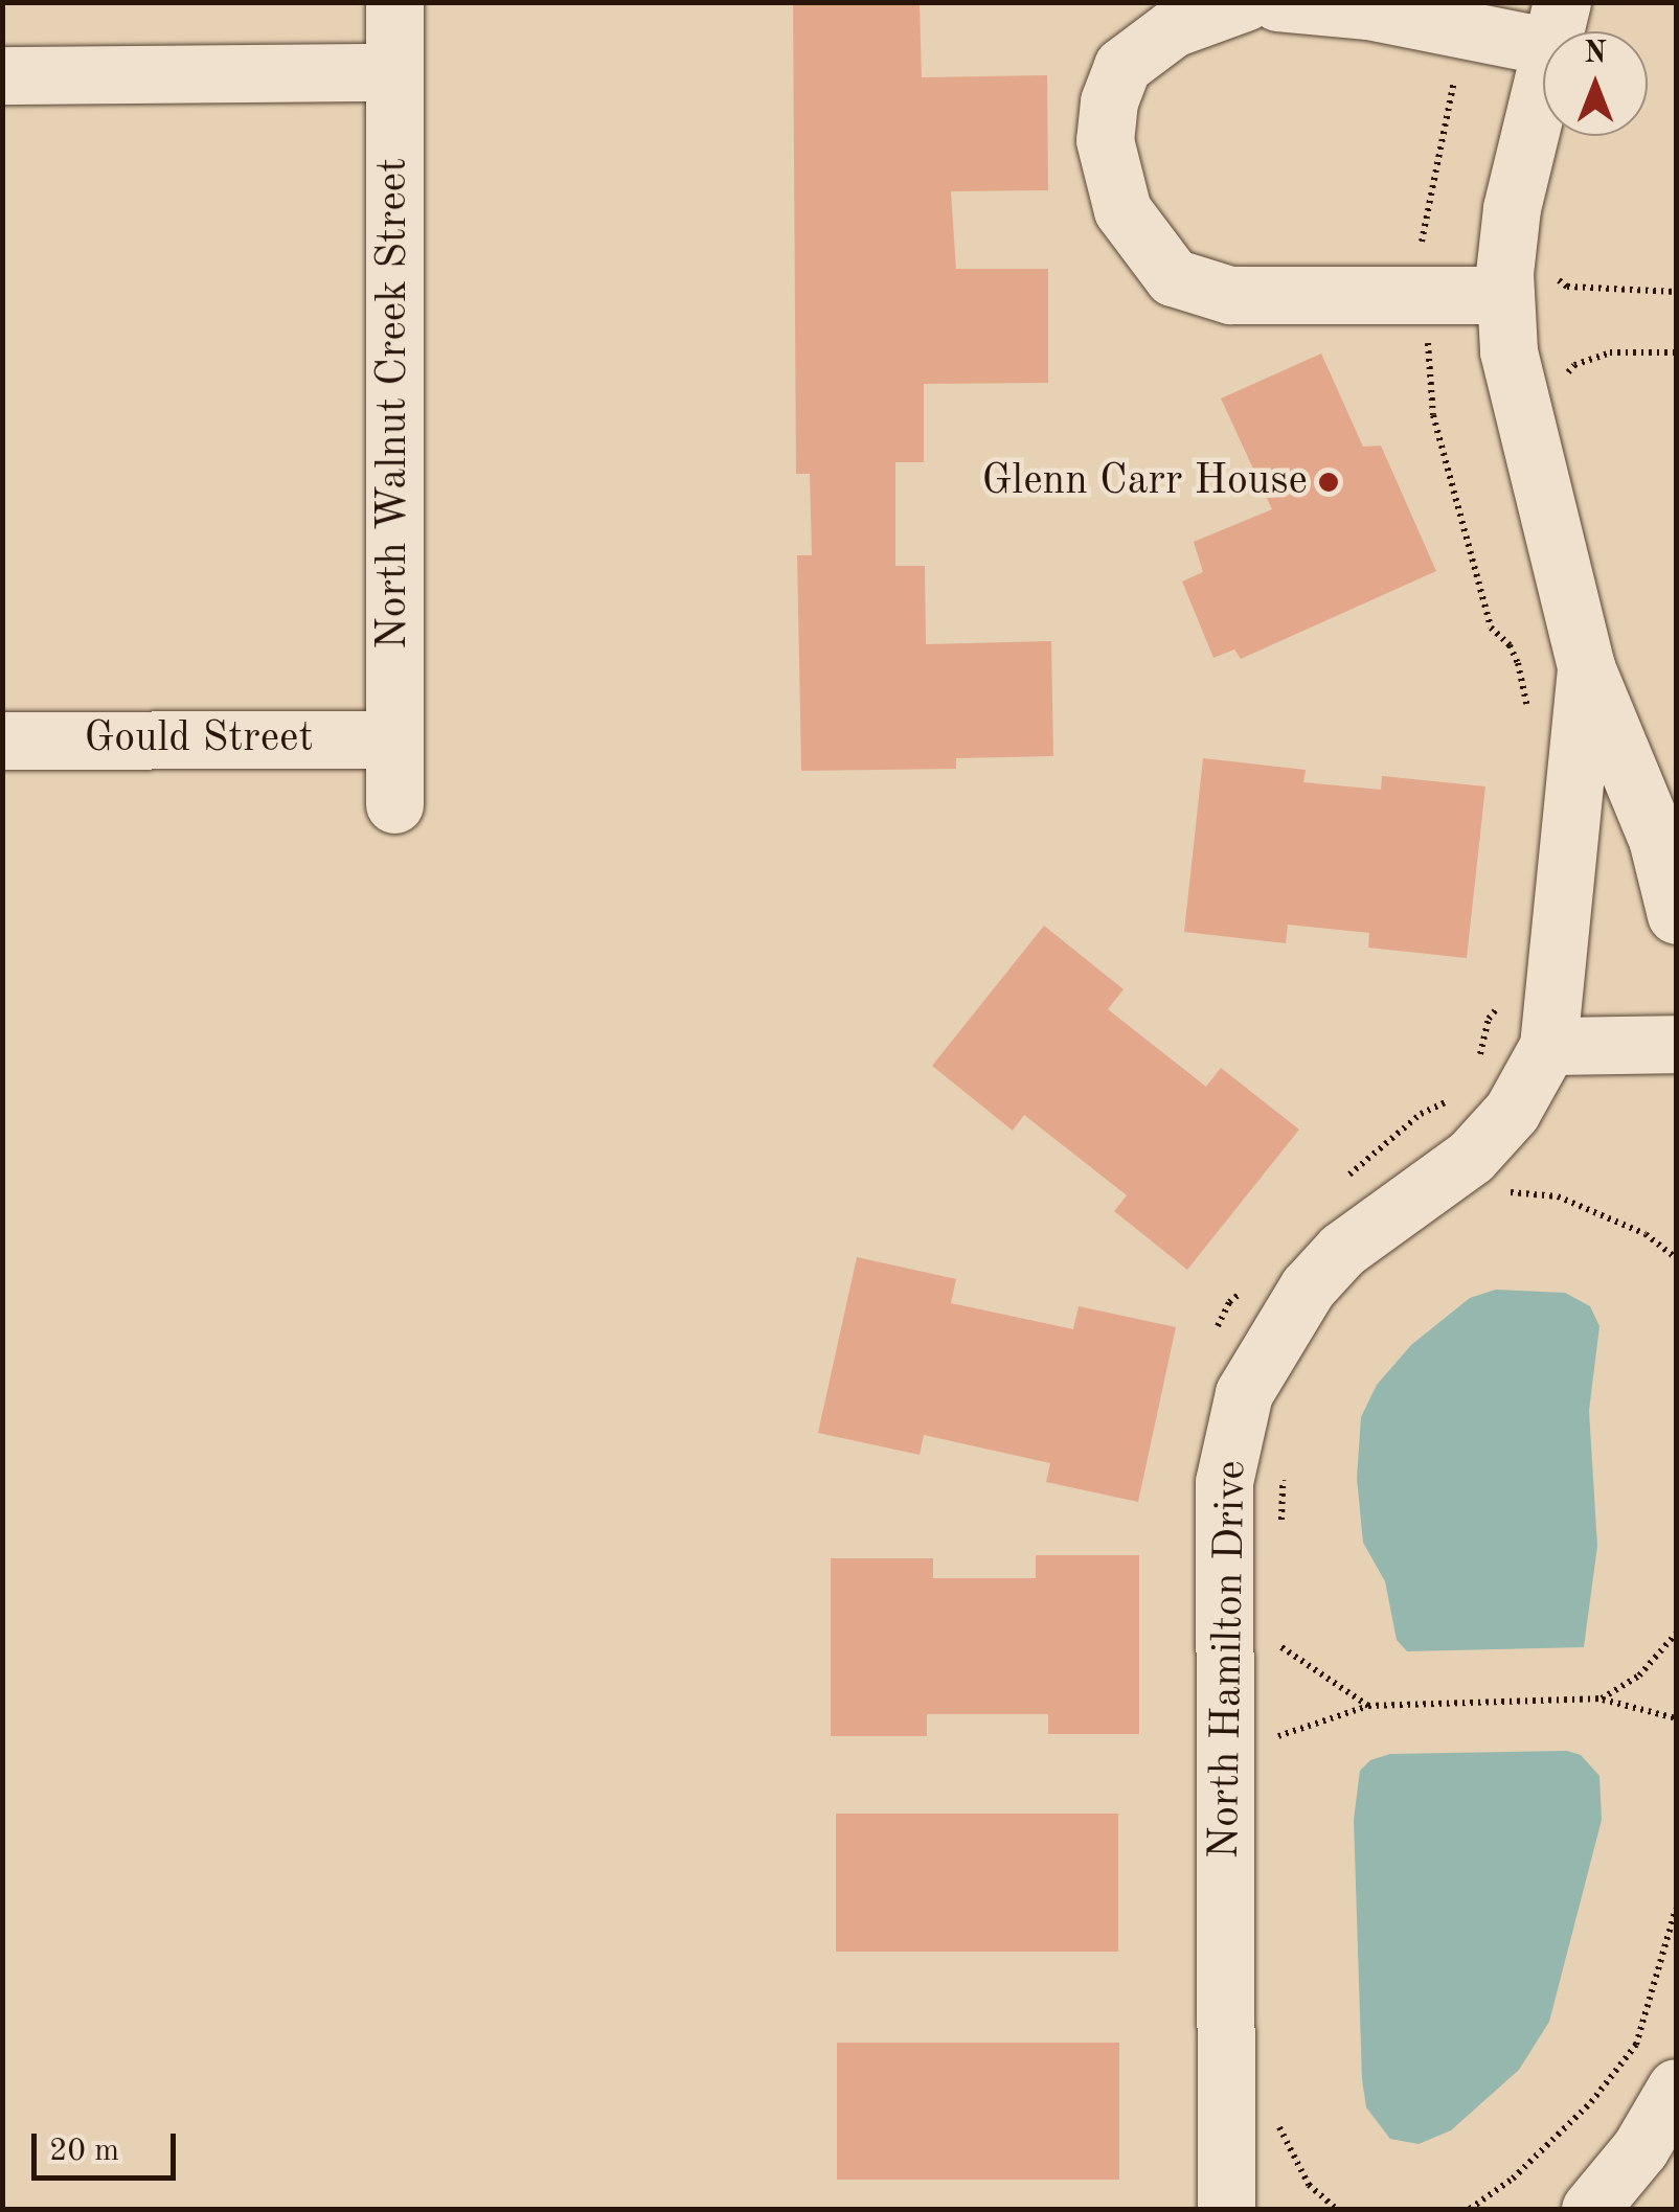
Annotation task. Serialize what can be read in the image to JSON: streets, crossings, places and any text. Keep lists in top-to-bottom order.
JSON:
{
  "streets": {
    "street": ["North Walnut Creek Street", "Gould Street", "North Hamilton Drive"]
  },
  "crossings": [
    ["North Walnut Creek Street", "Gould Street"]
  ],
  "places": ["Glenn Carr House"],
  "scale_bar": "20 m",
  "north": "top"
}
